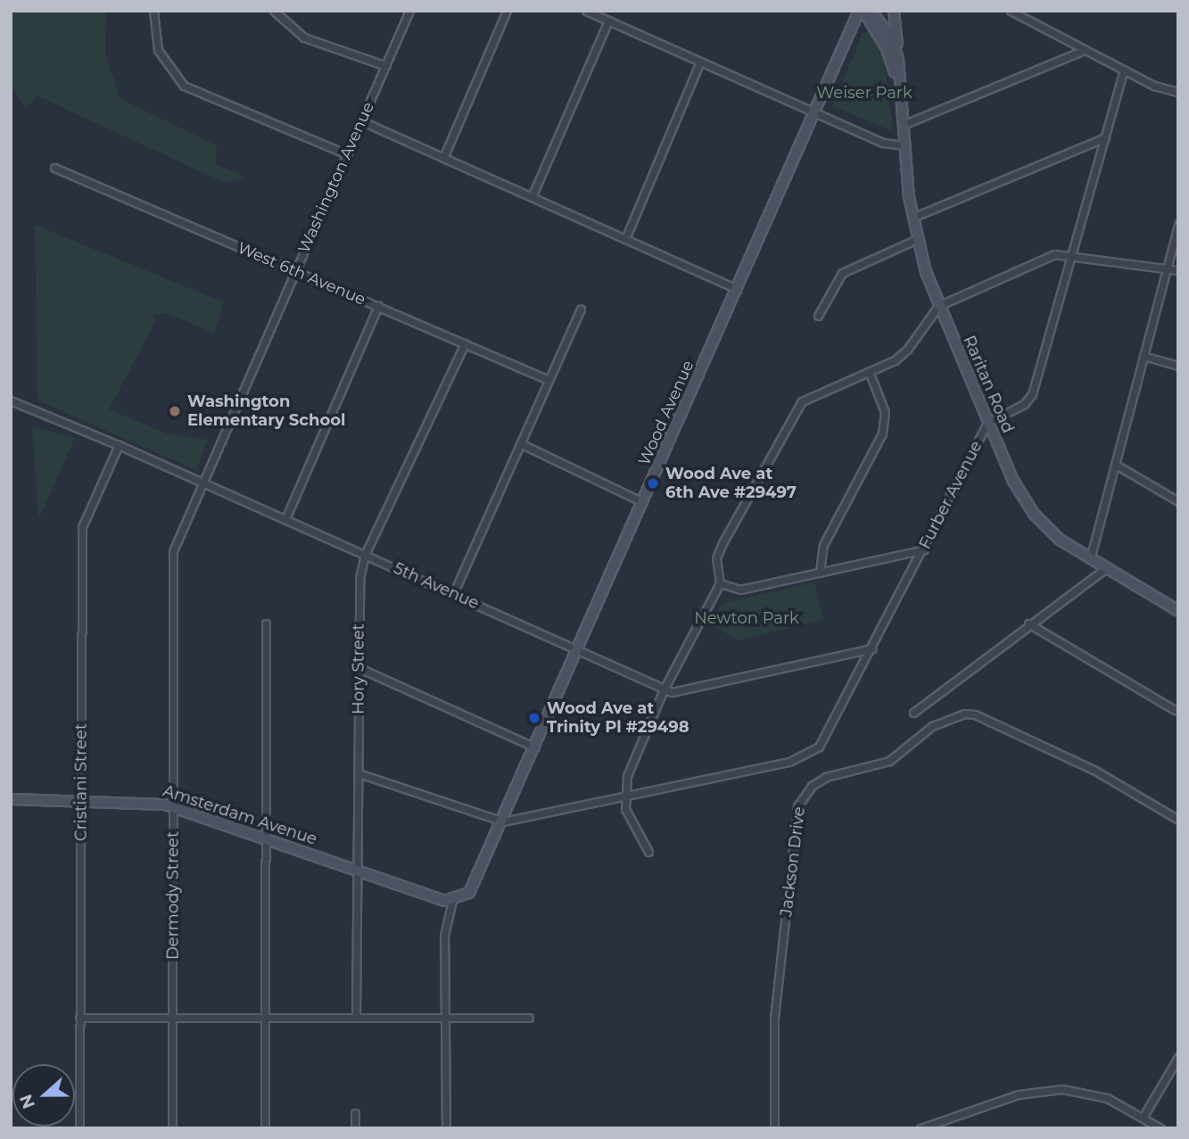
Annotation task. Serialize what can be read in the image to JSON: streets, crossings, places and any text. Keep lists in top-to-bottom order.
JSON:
{
  "streets": {
    "main road": ["Raritan Road", "Wood Avenue", "Amsterdam Avenue"],
    "street": [
      "Washington Avenue",
      "West 6th Avenue",
      "Furber Avenue",
      "5th Avenue",
      "Hory Street",
      "Cristiani Street",
      "Jackson Drive",
      "Dermody Street"
    ]
  },
  "crossings": [
    ["Washington Avenue", "West 6th Avenue"],
    ["Washington Avenue", "5th Avenue"],
    ["Washington Avenue", "Dermody Street"],
    ["West 6th Avenue", "Hory Street"],
    ["Raritan Road", "Furber Avenue"],
    ["Wood Avenue", "5th Avenue"],
    ["Wood Avenue", "Amsterdam Avenue"],
    ["Furber Avenue", "5th Avenue"],
    ["5th Avenue", "Hory Street"],
    ["5th Avenue", "Cristiani Street"],
    ["5th Avenue", "Dermody Street"],
    ["Hory Street", "Amsterdam Avenue"],
    ["Cristiani Street", "Amsterdam Avenue"],
    ["Amsterdam Avenue", "Dermody Street"]
  ],
  "parks": ["Weiser Park", "Newton Park"],
  "places": ["Washington Elementary School", "Wood Ave at 6th Ave #29497", "Wood Ave at Trinity Pl #29498"],
  "north": "left"
}
